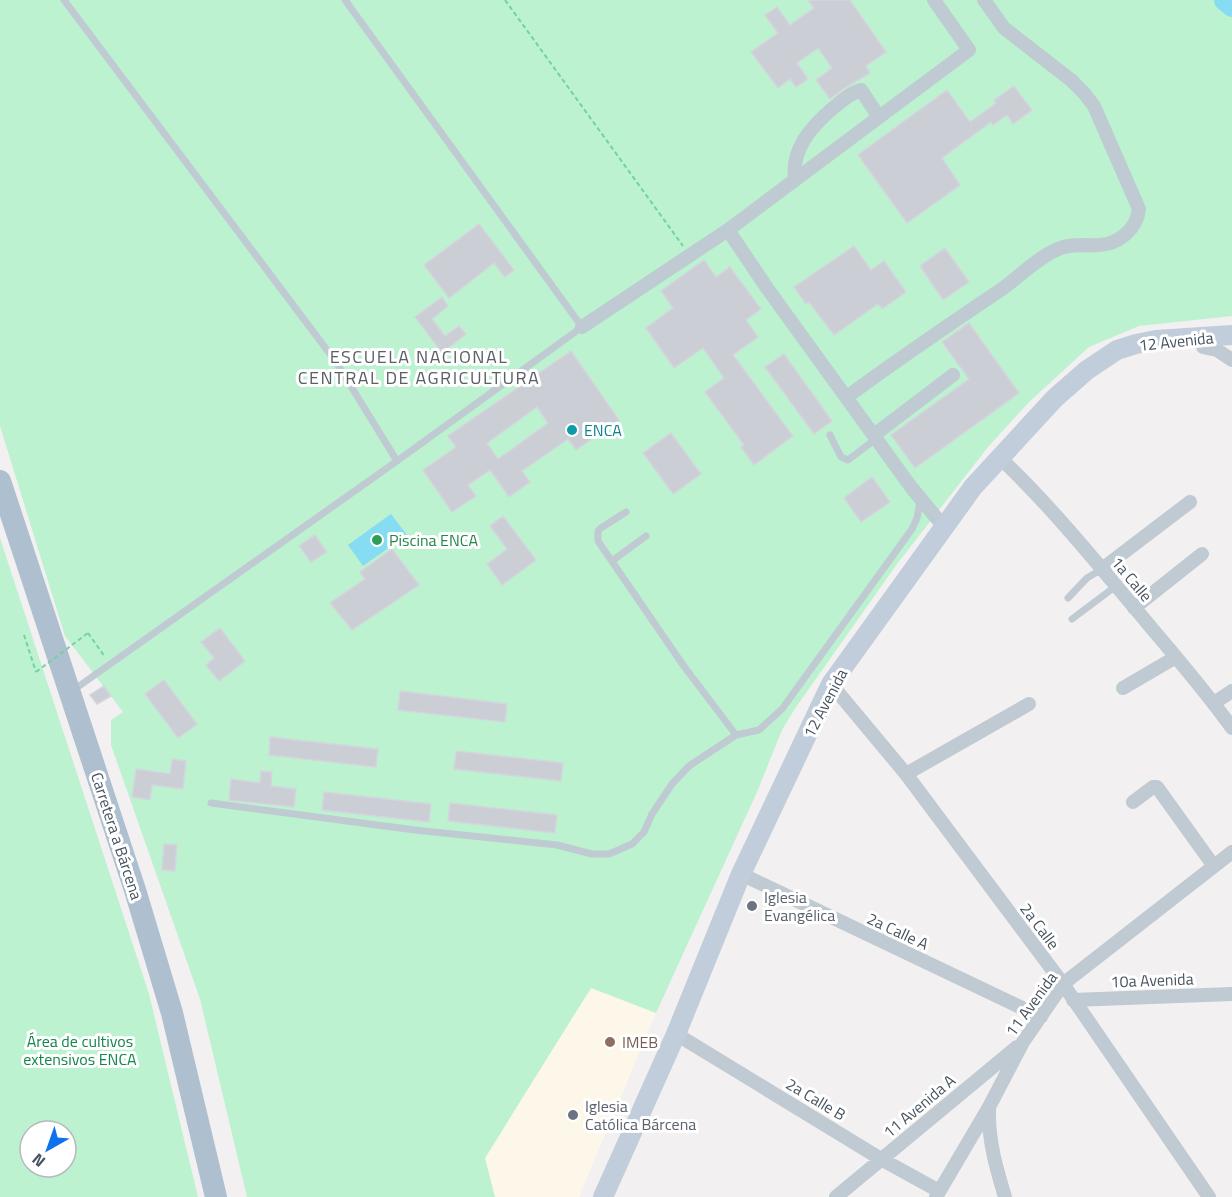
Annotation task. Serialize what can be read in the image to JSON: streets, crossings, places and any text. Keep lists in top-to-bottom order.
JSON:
{
  "streets": {
    "main road": ["12 Avenida", "Carretera a Bárcena"],
    "street": [
      "1a Calle",
      "2a Calle",
      "2a Calle A",
      "10a Avenida",
      "11 Avenida",
      "2a Calle B",
      "11 Avenida A"
    ]
  },
  "crossings": [
    ["12 Avenida", "1a Calle"],
    ["12 Avenida", "2a Calle"],
    ["12 Avenida", "2a Calle A"],
    ["12 Avenida", "2a Calle B"],
    ["2a Calle", "10a Avenida"],
    ["2a Calle", "11 Avenida"],
    ["2a Calle A", "11 Avenida"],
    ["11 Avenida", "2a Calle B"],
    ["11 Avenida", "11 Avenida A"],
    ["2a Calle B", "11 Avenida A"]
  ],
  "districts": ["ESCUELA NACIONAL CENTRAL DE AGRICULTURA"],
  "parks": ["Área de cultivos extensivos ENCA"],
  "places": [
    "ENCA",
    "Piscina ENCA",
    "Iglesia Evangélica",
    "IMEB",
    "Iglesia Católica Bárcena"
  ],
  "north": "bottom left"
}
